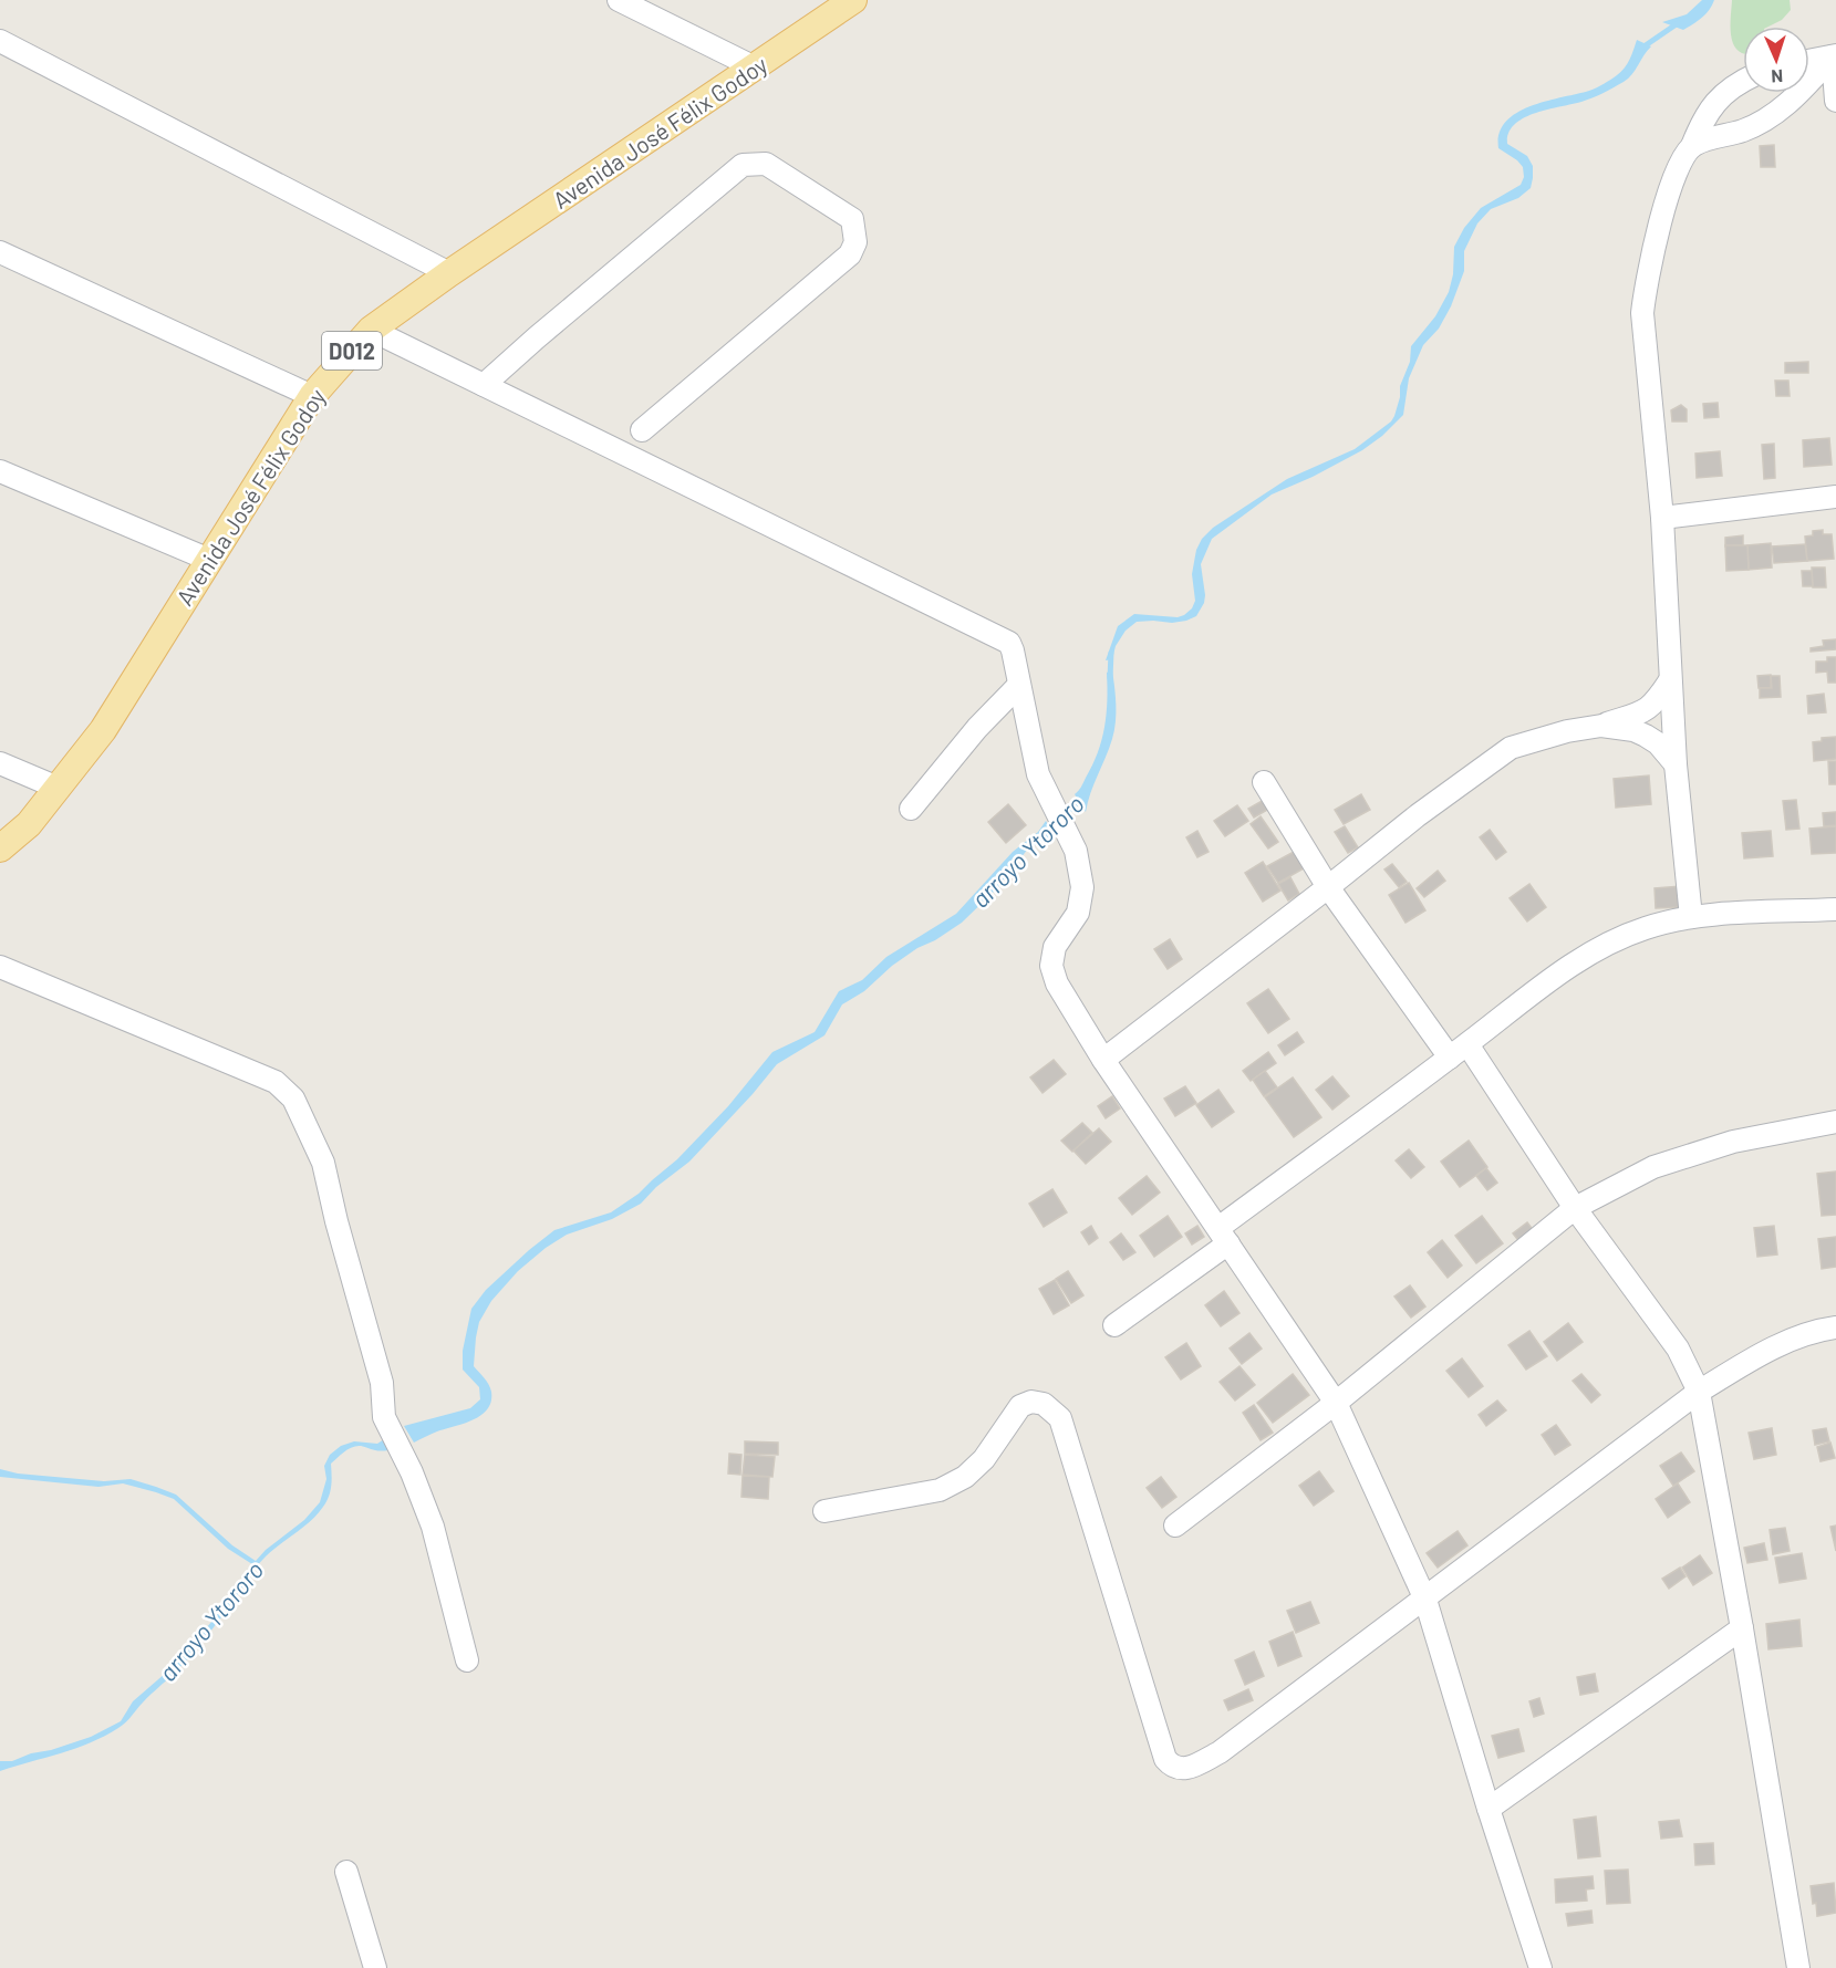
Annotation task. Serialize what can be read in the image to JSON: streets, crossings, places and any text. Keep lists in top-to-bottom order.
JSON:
{
  "streets": {
    "main road": ["Avenida José Félix Godoy", "D012"]
  },
  "water": ["arroyo Ytororo"],
  "north": "bottom"
}
